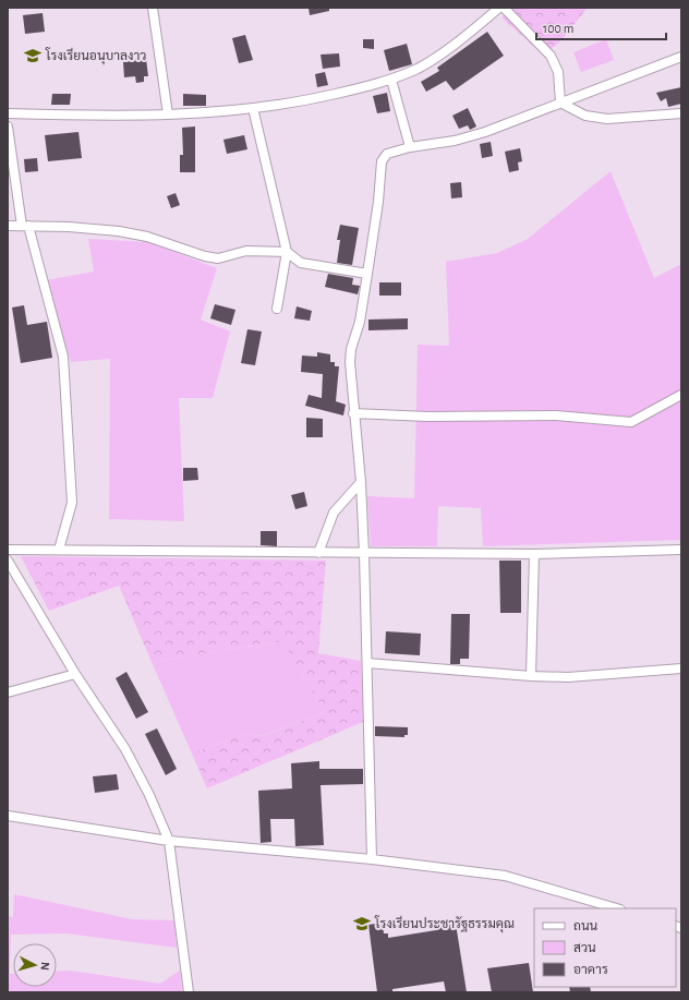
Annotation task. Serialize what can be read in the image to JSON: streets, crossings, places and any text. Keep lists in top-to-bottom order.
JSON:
{
  "places": {
    "school or university": ["โรงเรียนอนุบาลงาว", "โรงเรียนประชารัฐธรรมคุณ"]
  },
  "legend": ["ถนน", "สวน", "อาคาร"],
  "scale_bar": "100 m",
  "north": "right"
}
